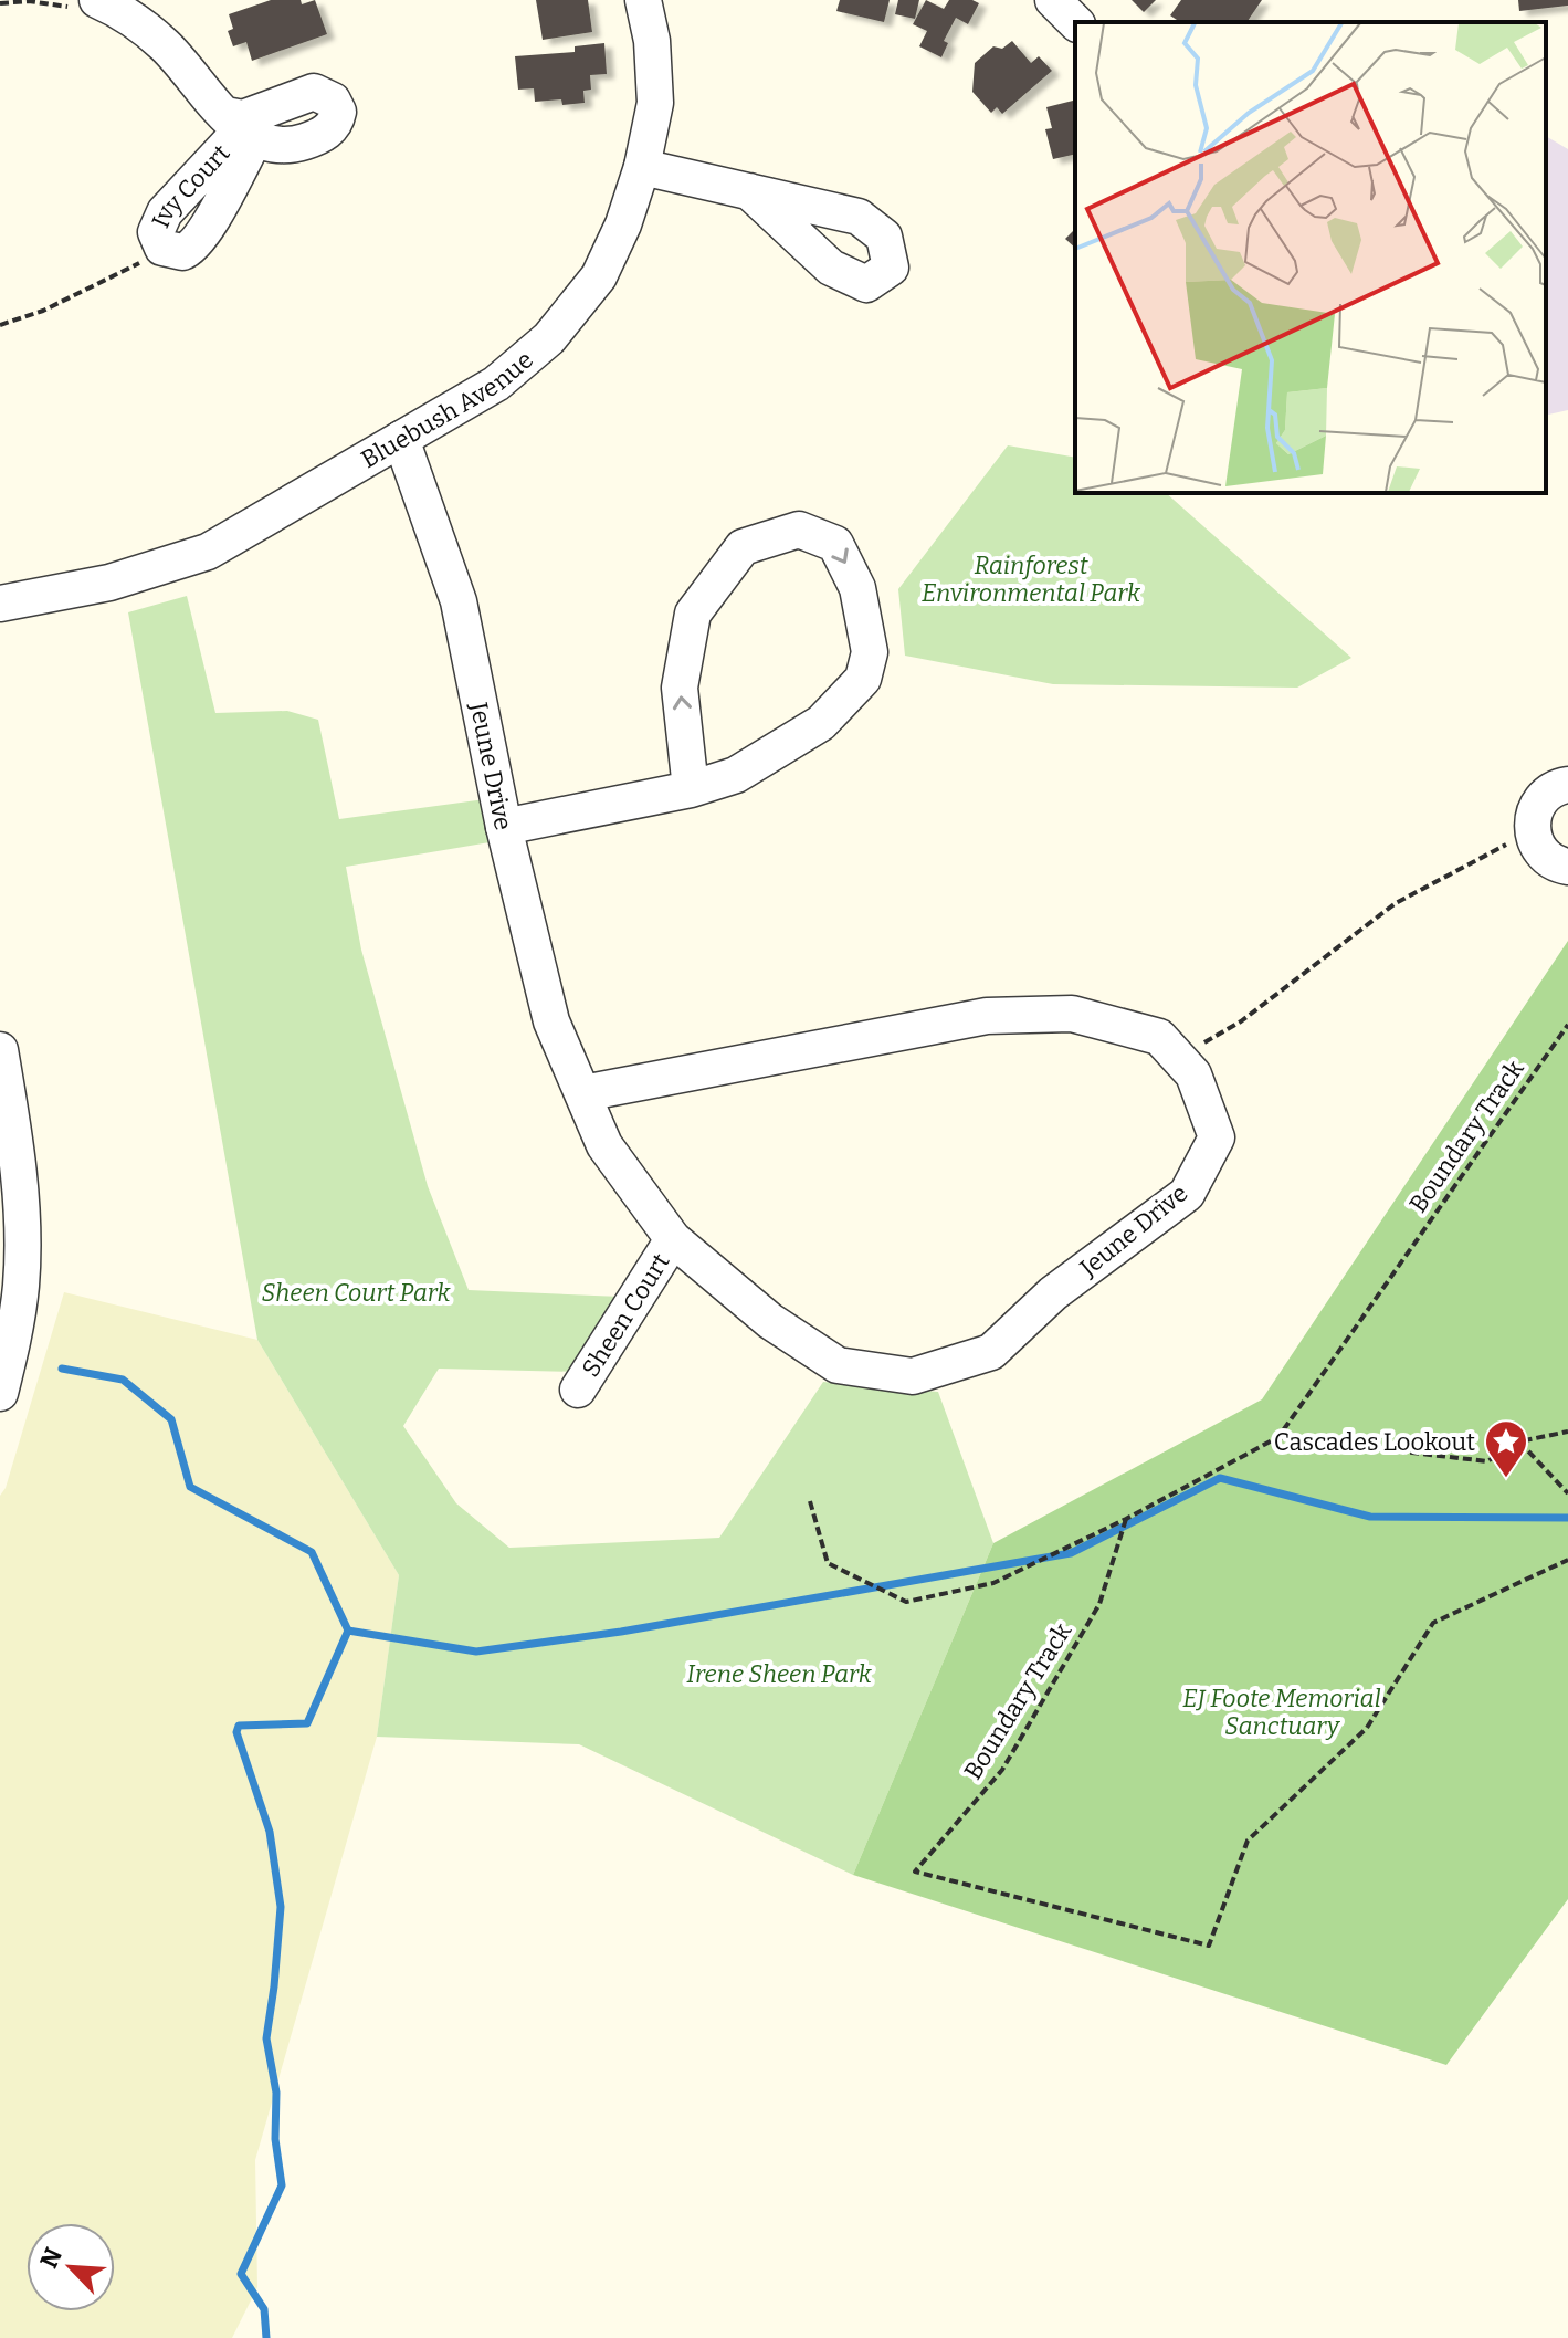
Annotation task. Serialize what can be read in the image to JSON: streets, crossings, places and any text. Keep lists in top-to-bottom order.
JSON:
{
  "streets": {
    "street": [
      "Ivy Court",
      "Bluebush Avenue",
      "Jeune Drive",
      "Sheen Court"
    ],
    "path": ["Boundary Track"]
  },
  "crossings": [
    ["Bluebush Avenue", "Jeune Drive"],
    ["Jeune Drive", "Sheen Court"]
  ],
  "parks": [
    "Rainforest Environmental Park",
    "Sheen Court Park",
    "Irene Sheen Park",
    "EJ Foote Memorial Sanctuary"
  ],
  "places": {
    "place": ["Cascades Lookout"]
  },
  "north": "top left"
}
